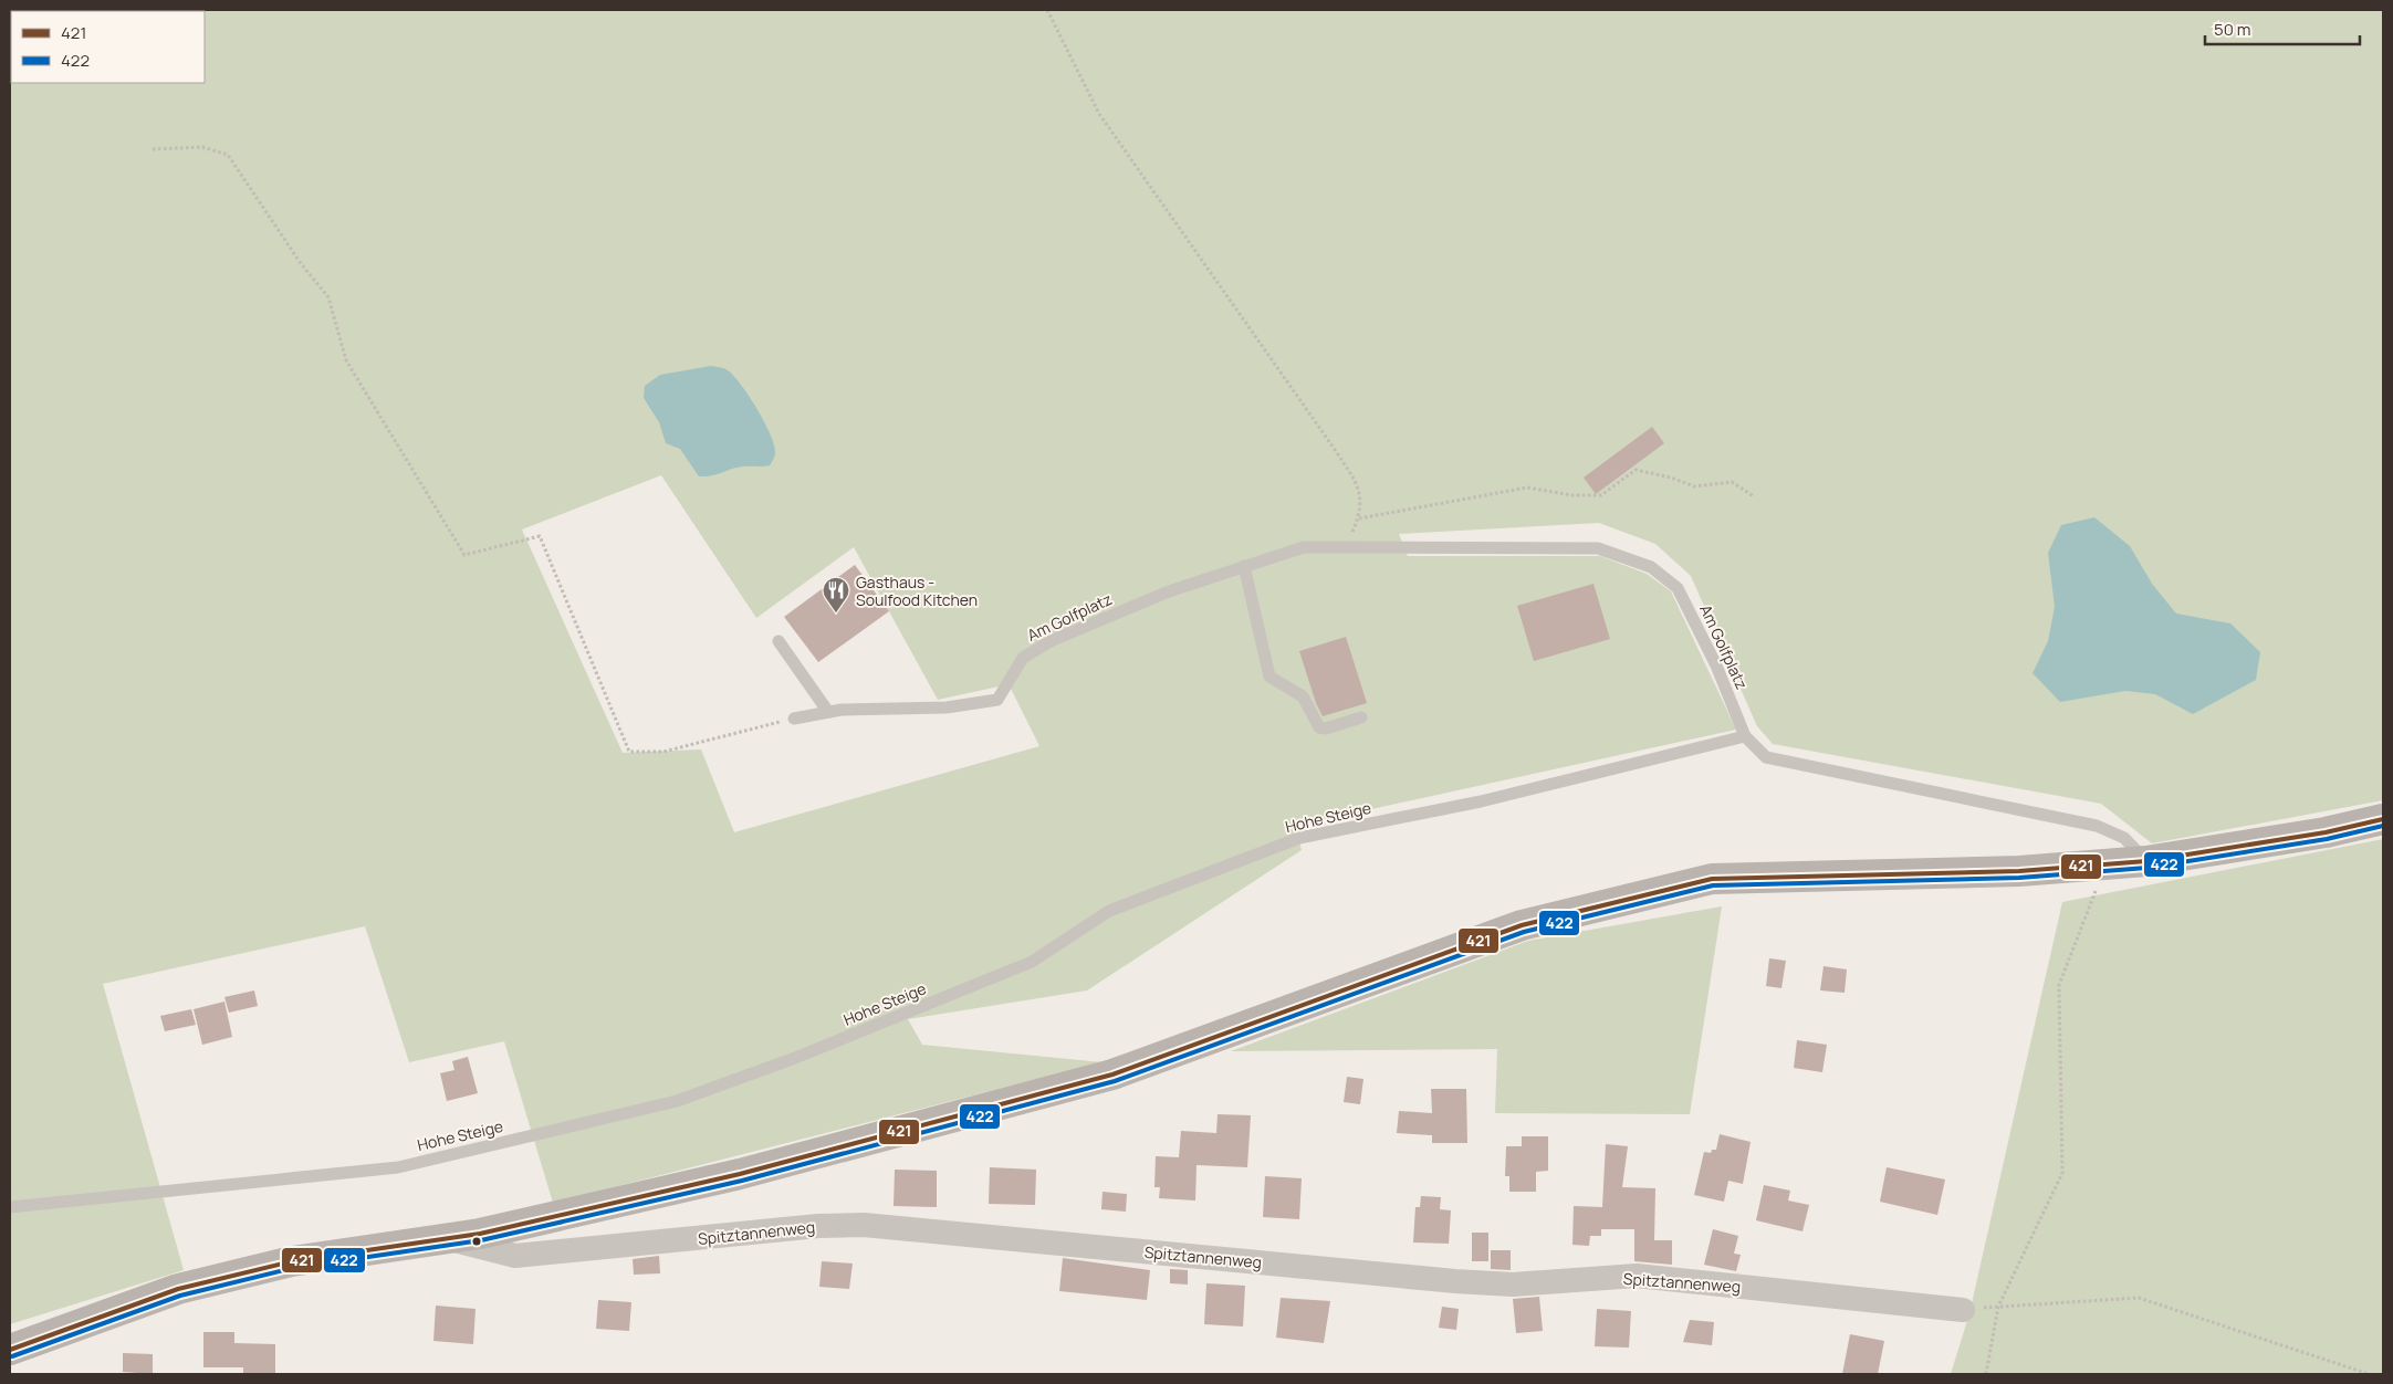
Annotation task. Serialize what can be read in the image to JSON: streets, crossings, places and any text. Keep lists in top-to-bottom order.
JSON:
{
  "streets": {
    "street": ["Spitztannenweg"],
    "lane": ["Am Golfplatz", "Hohe Steige"]
  },
  "crossings": [
    ["Am Golfplatz", "Hohe Steige"]
  ],
  "places": {
    "restaurant": ["Gasthaus - Soulfood Kitchen"]
  },
  "lines": ["transit line 421", "transit line 422"],
  "legend": ["421", "422"],
  "scale_bar": "50 m"
}
